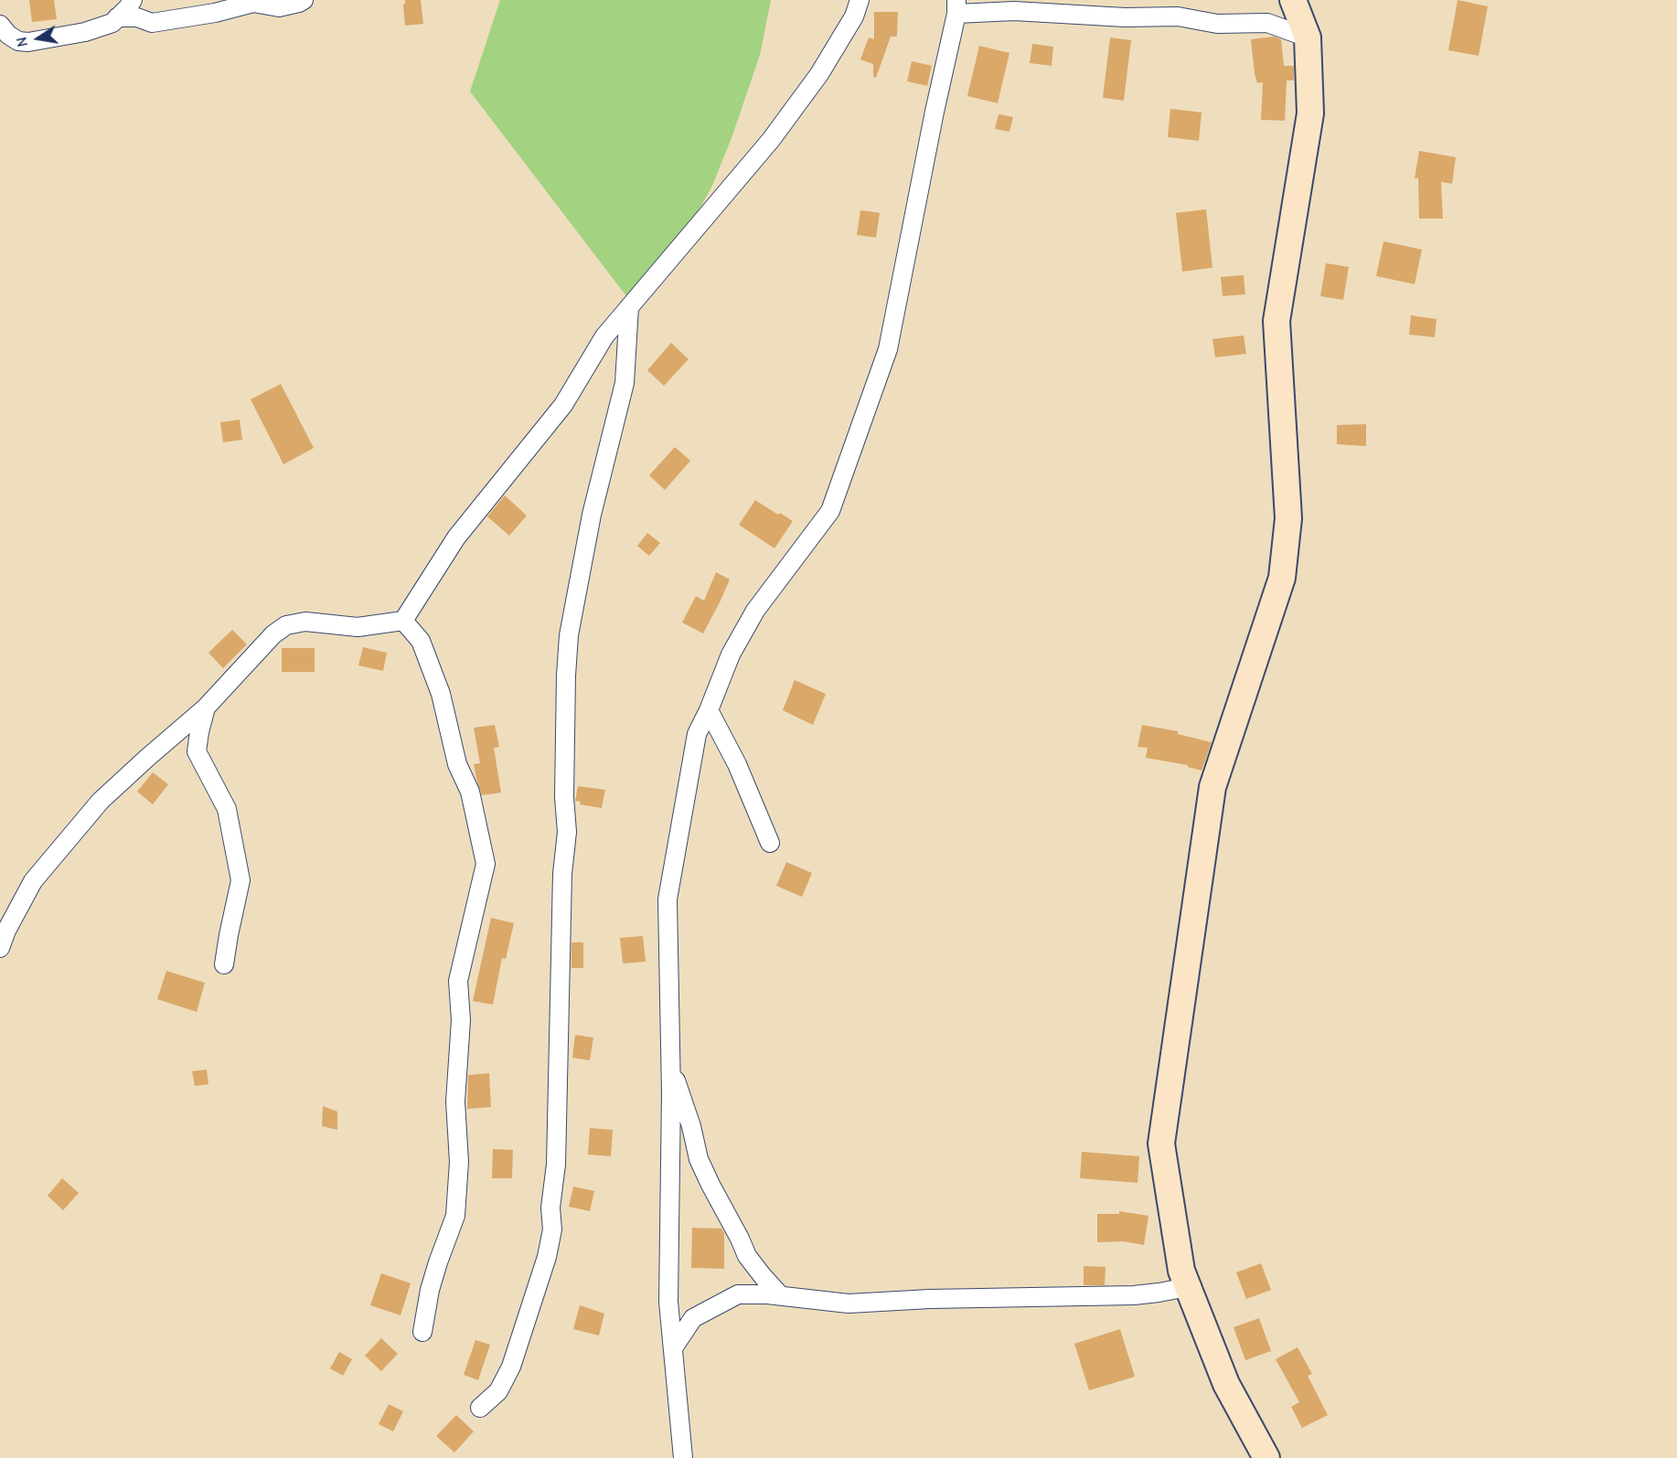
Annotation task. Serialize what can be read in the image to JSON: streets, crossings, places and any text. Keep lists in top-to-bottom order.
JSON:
{
  "north": "left"
}
